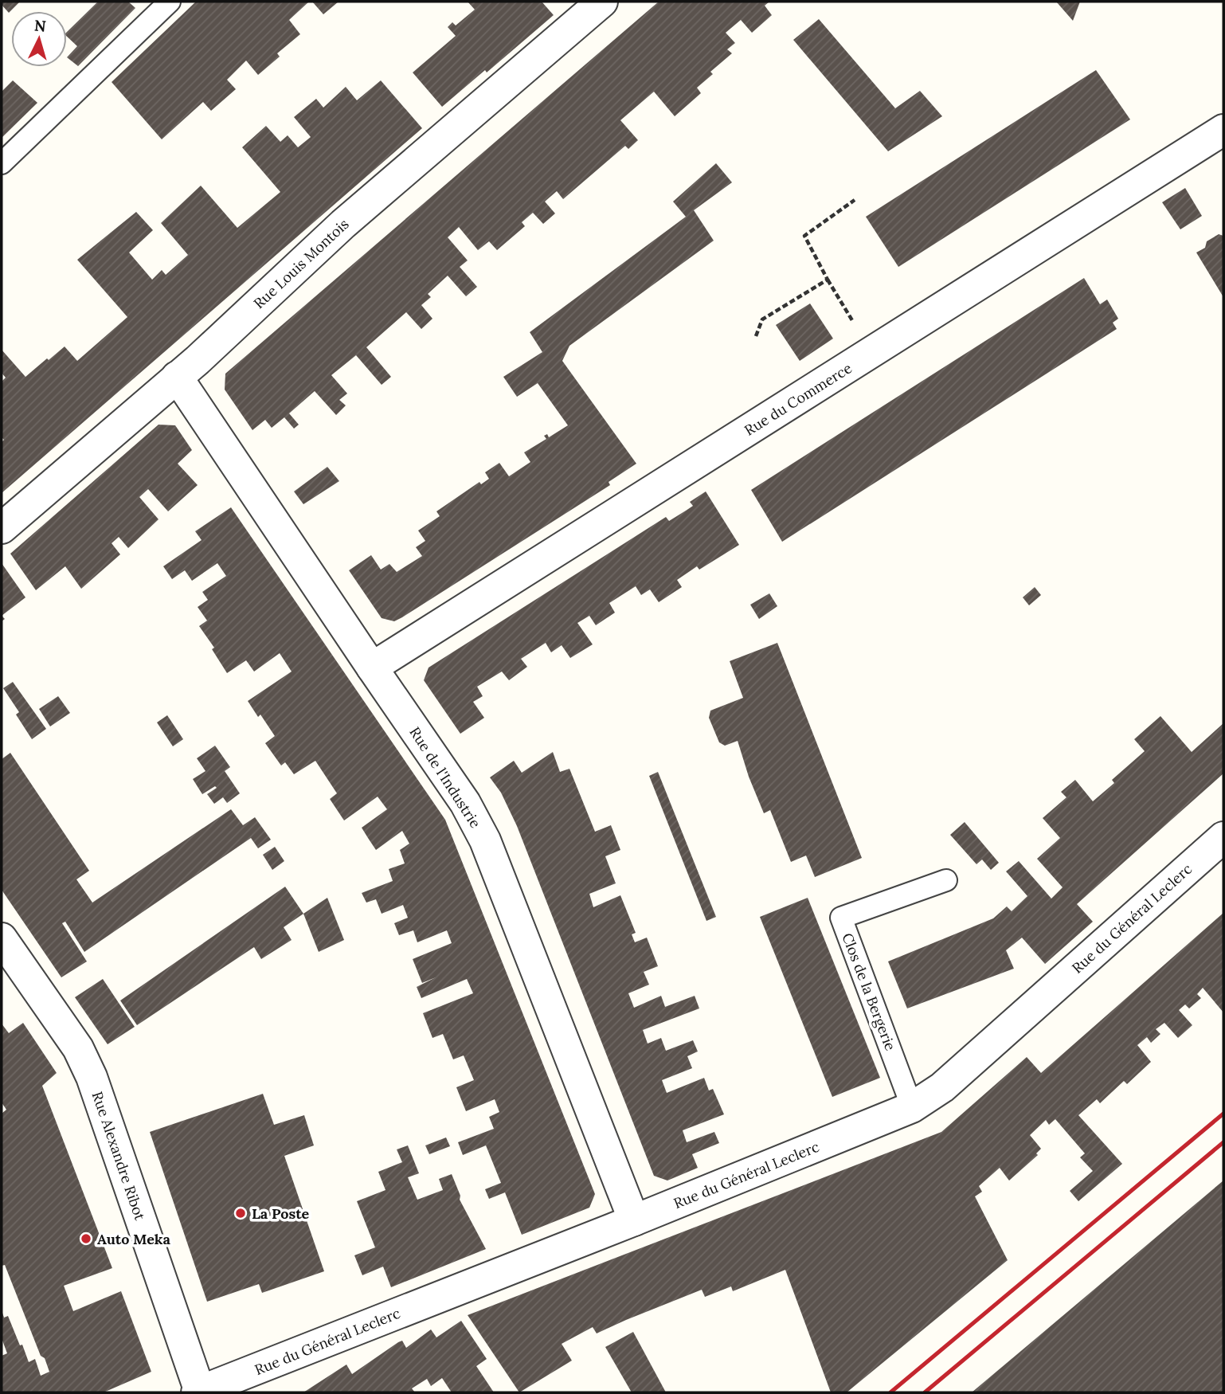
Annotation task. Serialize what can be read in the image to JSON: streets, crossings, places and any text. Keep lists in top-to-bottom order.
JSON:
{
  "streets": {
    "street": [
      "Rue Louis Montois",
      "Rue du Commerce",
      "Rue de l'Industrie",
      "Rue du Général Leclerc",
      "Rue Alexandre Ribot"
    ],
    "lane": ["Clos de la Bergerie"]
  },
  "crossings": [
    ["Rue Louis Montois", "Rue de l'Industrie"],
    ["Rue du Commerce", "Rue de l'Industrie"],
    ["Rue de l'Industrie", "Rue du Général Leclerc"],
    ["Rue du Général Leclerc", "Clos de la Bergerie"],
    ["Rue du Général Leclerc", "Rue Alexandre Ribot"]
  ],
  "places": ["La Poste", "Auto Meka"],
  "north": "top"
}
